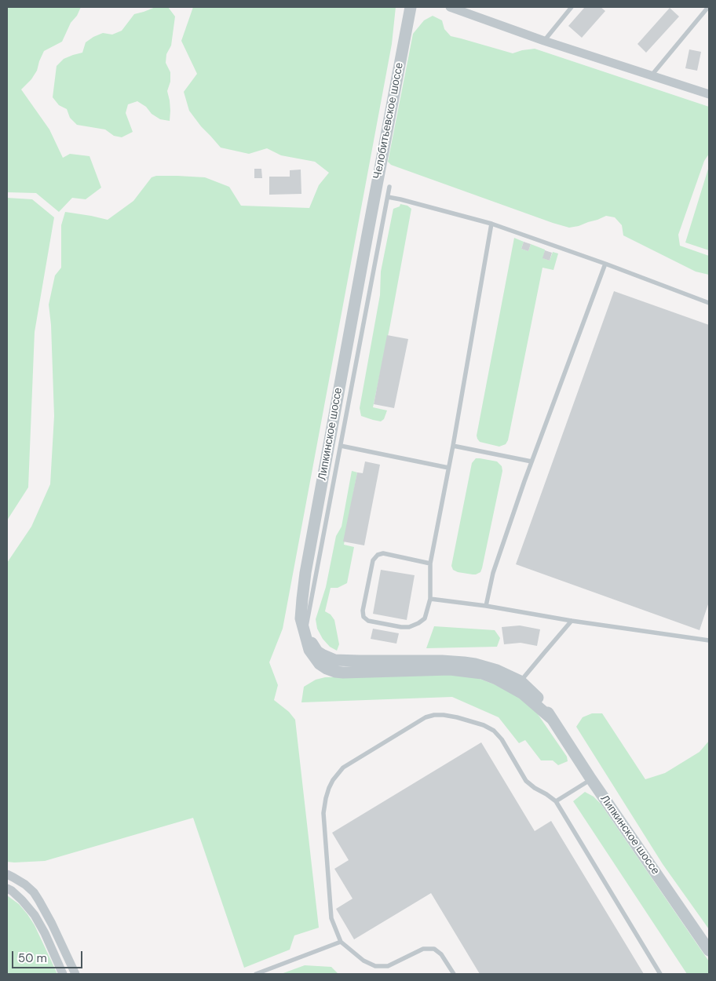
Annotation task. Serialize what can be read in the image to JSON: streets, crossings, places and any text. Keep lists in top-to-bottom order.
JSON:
{
  "streets": {
    "street": ["Челобитьевское шоссе", "Липкинское шоссе"]
  },
  "crossings": [
    ["Челобитьевское шоссе", "Липкинское шоссе"]
  ],
  "scale_bar": "50 m"
}
